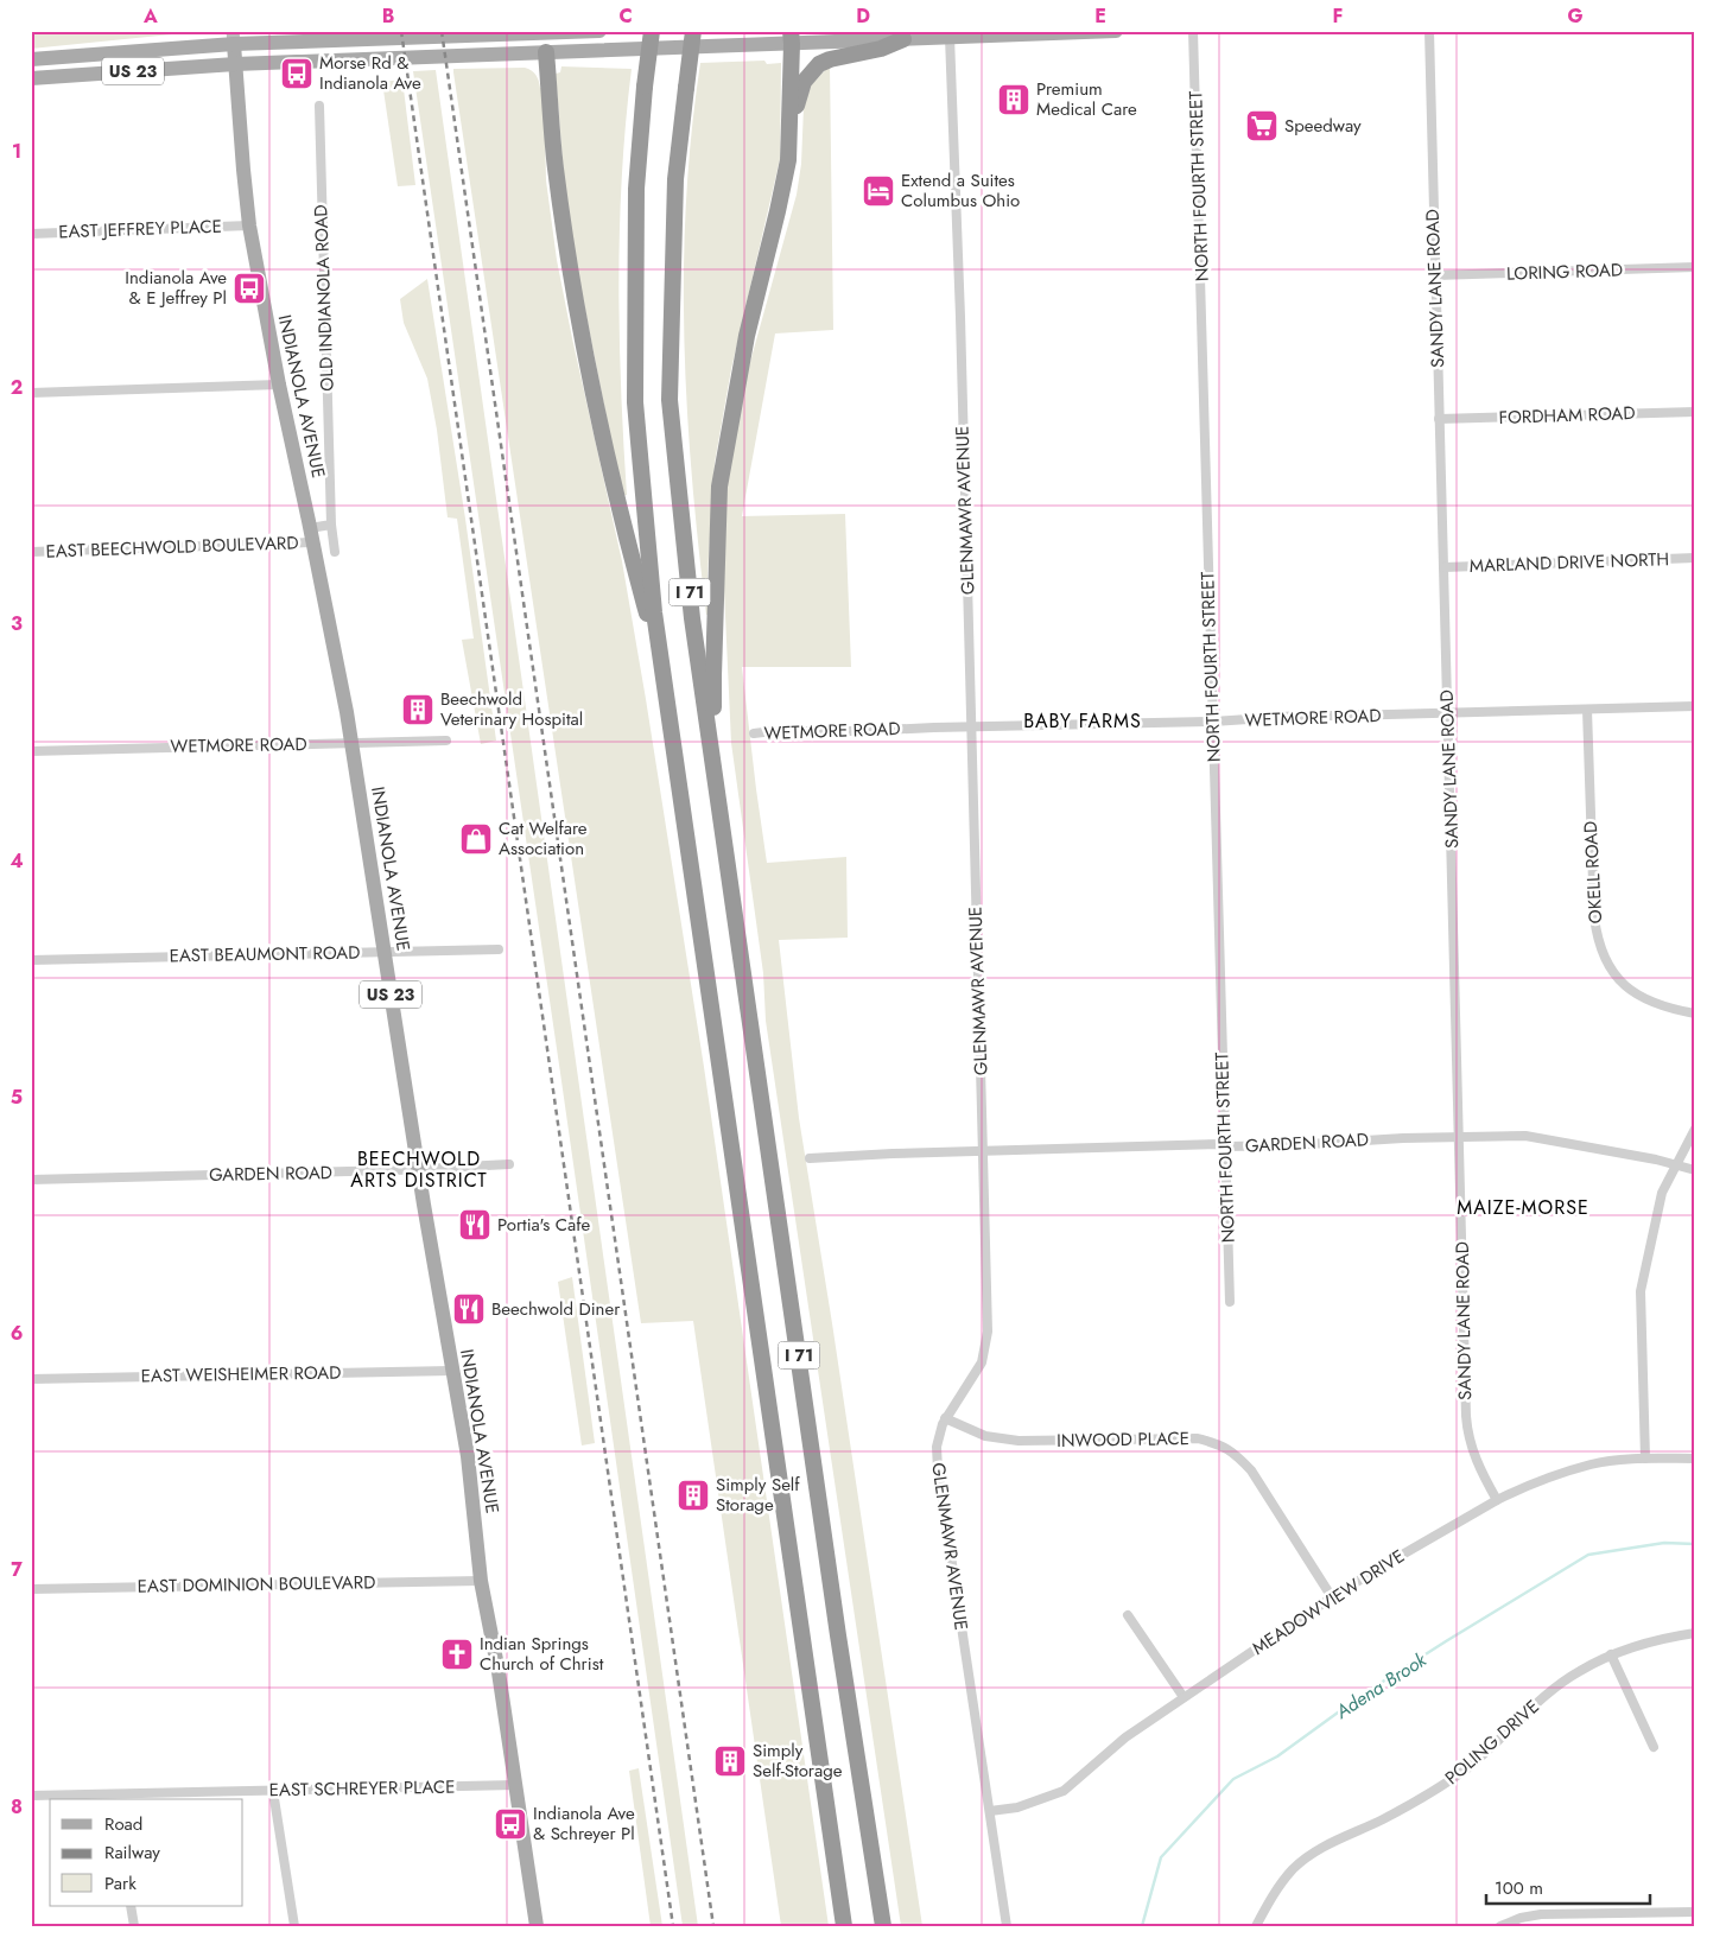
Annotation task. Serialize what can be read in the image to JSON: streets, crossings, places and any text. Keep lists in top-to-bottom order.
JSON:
{
  "streets": {
    "highway": ["I 71"],
    "main road": ["US 23", "INDIANOLA AVENUE"],
    "street": [
      "NORTH FOURTH STREET",
      "EAST JEFFREY PLACE",
      "LORING ROAD",
      "SANDY LANE ROAD",
      "OLD INDIANOLA ROAD",
      "FORDHAM ROAD",
      "GLENMAWR AVENUE",
      "EAST BEECHWOLD BOULEVARD",
      "MARLAND DRIVE NORTH",
      "WETMORE ROAD",
      "OKELL ROAD",
      "EAST BEAUMONT ROAD",
      "GARDEN ROAD",
      "EAST WEISHEIMER ROAD",
      "INWOOD PLACE",
      "EAST DOMINION BOULEVARD",
      "MEADOWVIEW DRIVE",
      "POLING DRIVE",
      "EAST SCHREYER PLACE"
    ]
  },
  "crossings": [
    ["US 23", "INDIANOLA AVENUE"],
    ["NORTH FOURTH STREET", "WETMORE ROAD"],
    ["NORTH FOURTH STREET", "GARDEN ROAD"],
    ["EAST JEFFREY PLACE", "INDIANOLA AVENUE"],
    ["LORING ROAD", "SANDY LANE ROAD"],
    ["SANDY LANE ROAD", "FORDHAM ROAD"],
    ["SANDY LANE ROAD", "MARLAND DRIVE NORTH"],
    ["SANDY LANE ROAD", "WETMORE ROAD"],
    ["SANDY LANE ROAD", "GARDEN ROAD"],
    ["SANDY LANE ROAD", "MEADOWVIEW DRIVE"],
    ["INDIANOLA AVENUE", "EAST BEECHWOLD BOULEVARD"],
    ["INDIANOLA AVENUE", "WETMORE ROAD"],
    ["INDIANOLA AVENUE", "EAST BEAUMONT ROAD"],
    ["INDIANOLA AVENUE", "GARDEN ROAD"],
    ["INDIANOLA AVENUE", "EAST WEISHEIMER ROAD"],
    ["INDIANOLA AVENUE", "EAST DOMINION BOULEVARD"],
    ["INDIANOLA AVENUE", "EAST SCHREYER PLACE"],
    ["GLENMAWR AVENUE", "WETMORE ROAD"],
    ["GLENMAWR AVENUE", "GARDEN ROAD"],
    ["GLENMAWR AVENUE", "INWOOD PLACE"],
    ["GLENMAWR AVENUE", "MEADOWVIEW DRIVE"],
    ["WETMORE ROAD", "OKELL ROAD"],
    ["INWOOD PLACE", "MEADOWVIEW DRIVE"]
  ],
  "districts": ["BABY FARMS", "BEECHWOLD ARTS DISTRICT", "MAIZE-MORSE"],
  "water": ["Adena Brook"],
  "places": {
    "bus stop": ["Morse Rd & Indianola Ave", "Indianola Ave & E Jeffrey Pl", "Indianola Ave & Schreyer Pl"],
    "building": [
      "Premium Medical Care",
      "Beechwold Veterinary Hospital",
      "Simply Self Storage",
      "Simply Self-Storage"
    ],
    "supermarket": ["Speedway"],
    "hotel": ["Extend a Suites Columbus Ohio"],
    "shop": ["Cat Welfare Association"],
    "restaurant": ["Portia's Cafe", "Beechwold Diner"],
    "church": ["Indian Springs Church of Christ"]
  },
  "legend": ["Road", "Railway", "Park"],
  "scale_bar": "100 m",
  "grid": {
    "columns": [
      "A",
      "B",
      "C",
      "D",
      "E",
      "F",
      "G"
    ],
    "rows": [
      "1",
      "2",
      "3",
      "4",
      "5",
      "6",
      "7",
      "8"
    ]
  }
}
